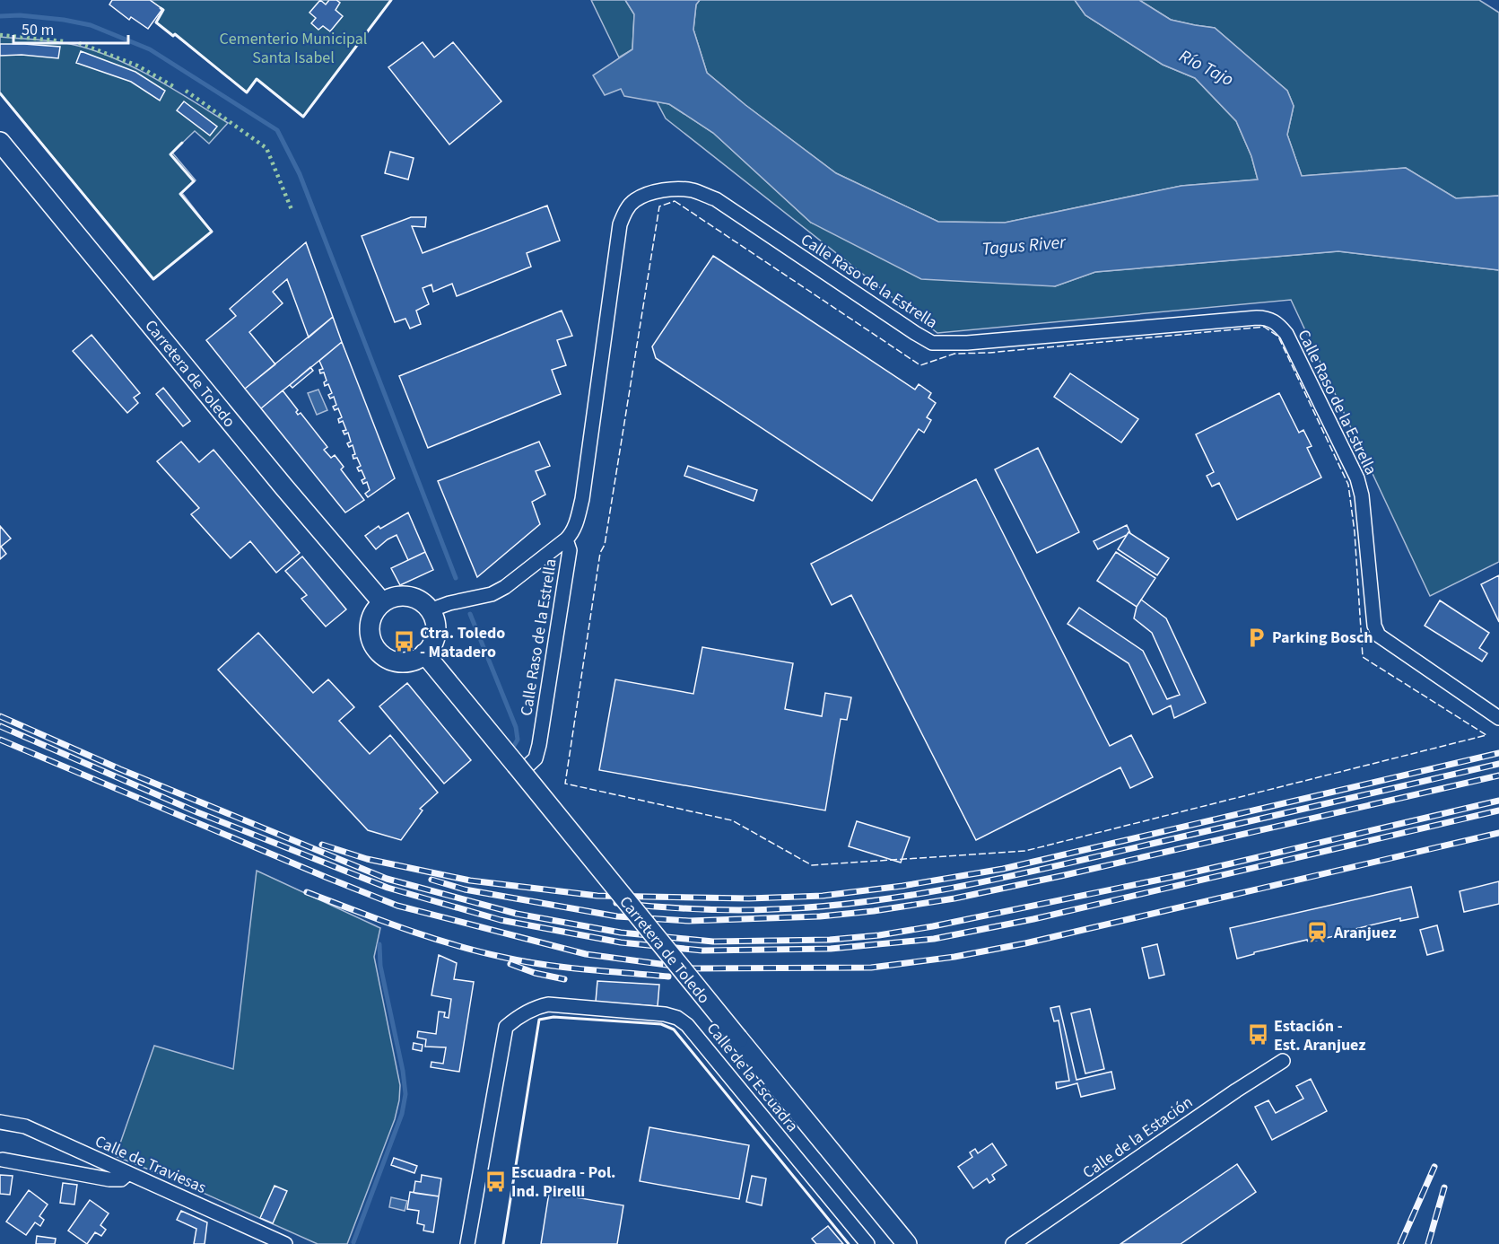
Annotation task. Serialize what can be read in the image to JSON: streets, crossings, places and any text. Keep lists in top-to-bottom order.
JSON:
{
  "streets": {
    "street": [
      "Calle Raso de la Estrella",
      "Carretera de Toledo",
      "Calle de la Escuadra",
      "Calle de la Estación",
      "Calle de Traviesas"
    ]
  },
  "crossings": [
    ["Calle Raso de la Estrella", "Carretera de Toledo"]
  ],
  "water": ["Río Tajo", "Tagus River"],
  "parks": ["Cementerio Municipal Santa Isabel"],
  "places": {
    "parking": ["Parking Bosch"],
    "bus stop": ["Ctra. Toledo - Matadero", "Estación - Est. Aranjuez", "Escuadra - Pol. Ind. Pirelli"],
    "station": ["Aranjuez"]
  },
  "scale_bar": "50 m"
}
